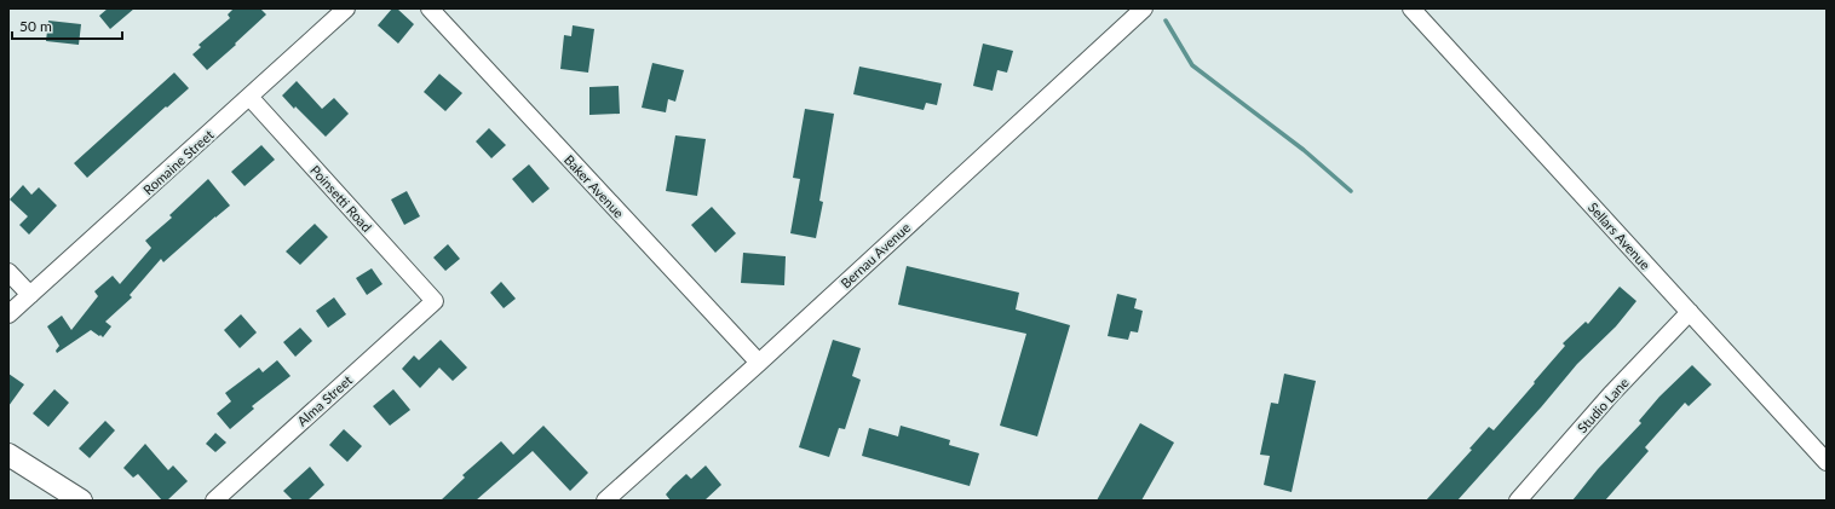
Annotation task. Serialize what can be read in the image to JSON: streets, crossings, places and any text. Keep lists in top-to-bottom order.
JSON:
{
  "streets": {
    "street": [
      "Romaine Street",
      "Baker Avenue",
      "Poinsetti Road",
      "Sellars Avenue",
      "Bernau Avenue",
      "Alma Street",
      "Studio Lane"
    ]
  },
  "crossings": [
    ["Romaine Street", "Poinsetti Road"],
    ["Baker Avenue", "Bernau Avenue"],
    ["Poinsetti Road", "Alma Street"],
    ["Sellars Avenue", "Studio Lane"]
  ],
  "scale_bar": "50 m"
}
